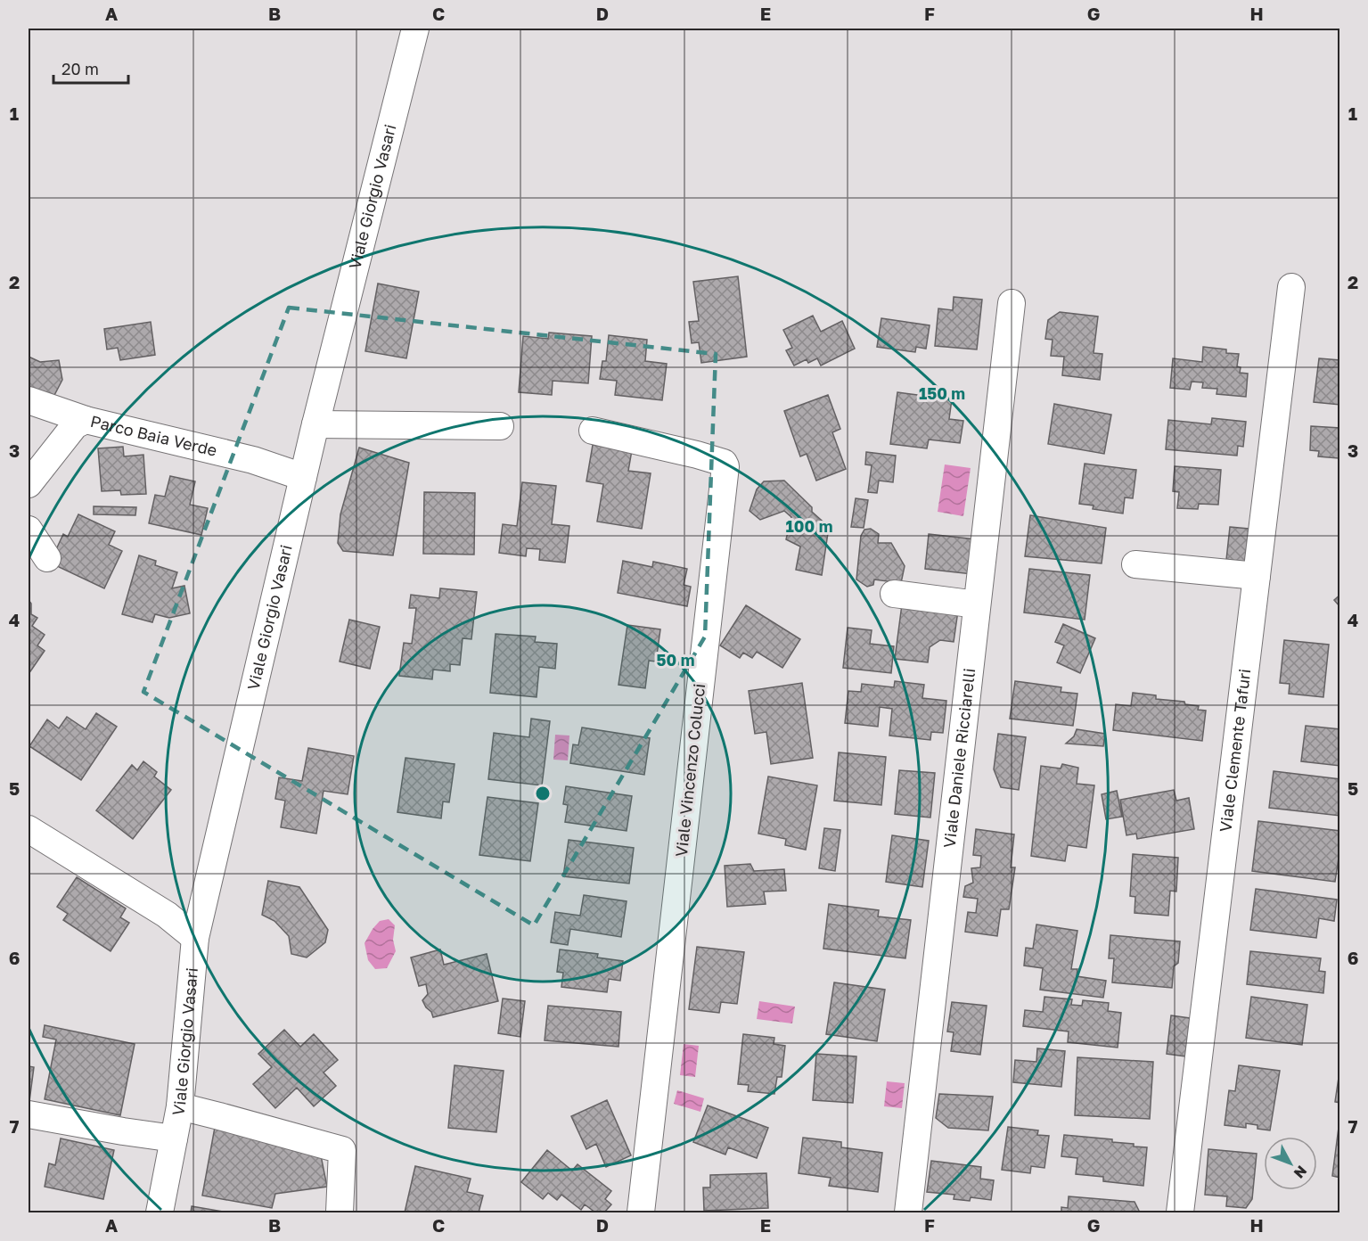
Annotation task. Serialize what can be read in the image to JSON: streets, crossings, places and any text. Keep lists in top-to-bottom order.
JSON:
{
  "streets": {
    "street": [
      "Viale Giorgio Vasari",
      "Parco Baia Verde",
      "Viale Clemente Tafuri",
      "Viale Daniele Ricciarelli",
      "Viale Vincenzo Colucci"
    ]
  },
  "crossings": [
    ["Viale Giorgio Vasari", "Parco Baia Verde"]
  ],
  "scale_bar": "20 m",
  "north": "bottom right",
  "grid": {
    "columns": [
      "A",
      "B",
      "C",
      "D",
      "E",
      "F",
      "G",
      "H"
    ],
    "rows": [
      "1",
      "2",
      "3",
      "4",
      "5",
      "6",
      "7"
    ]
  },
  "rings": ["150 m", "100 m", "50 m"]
}
